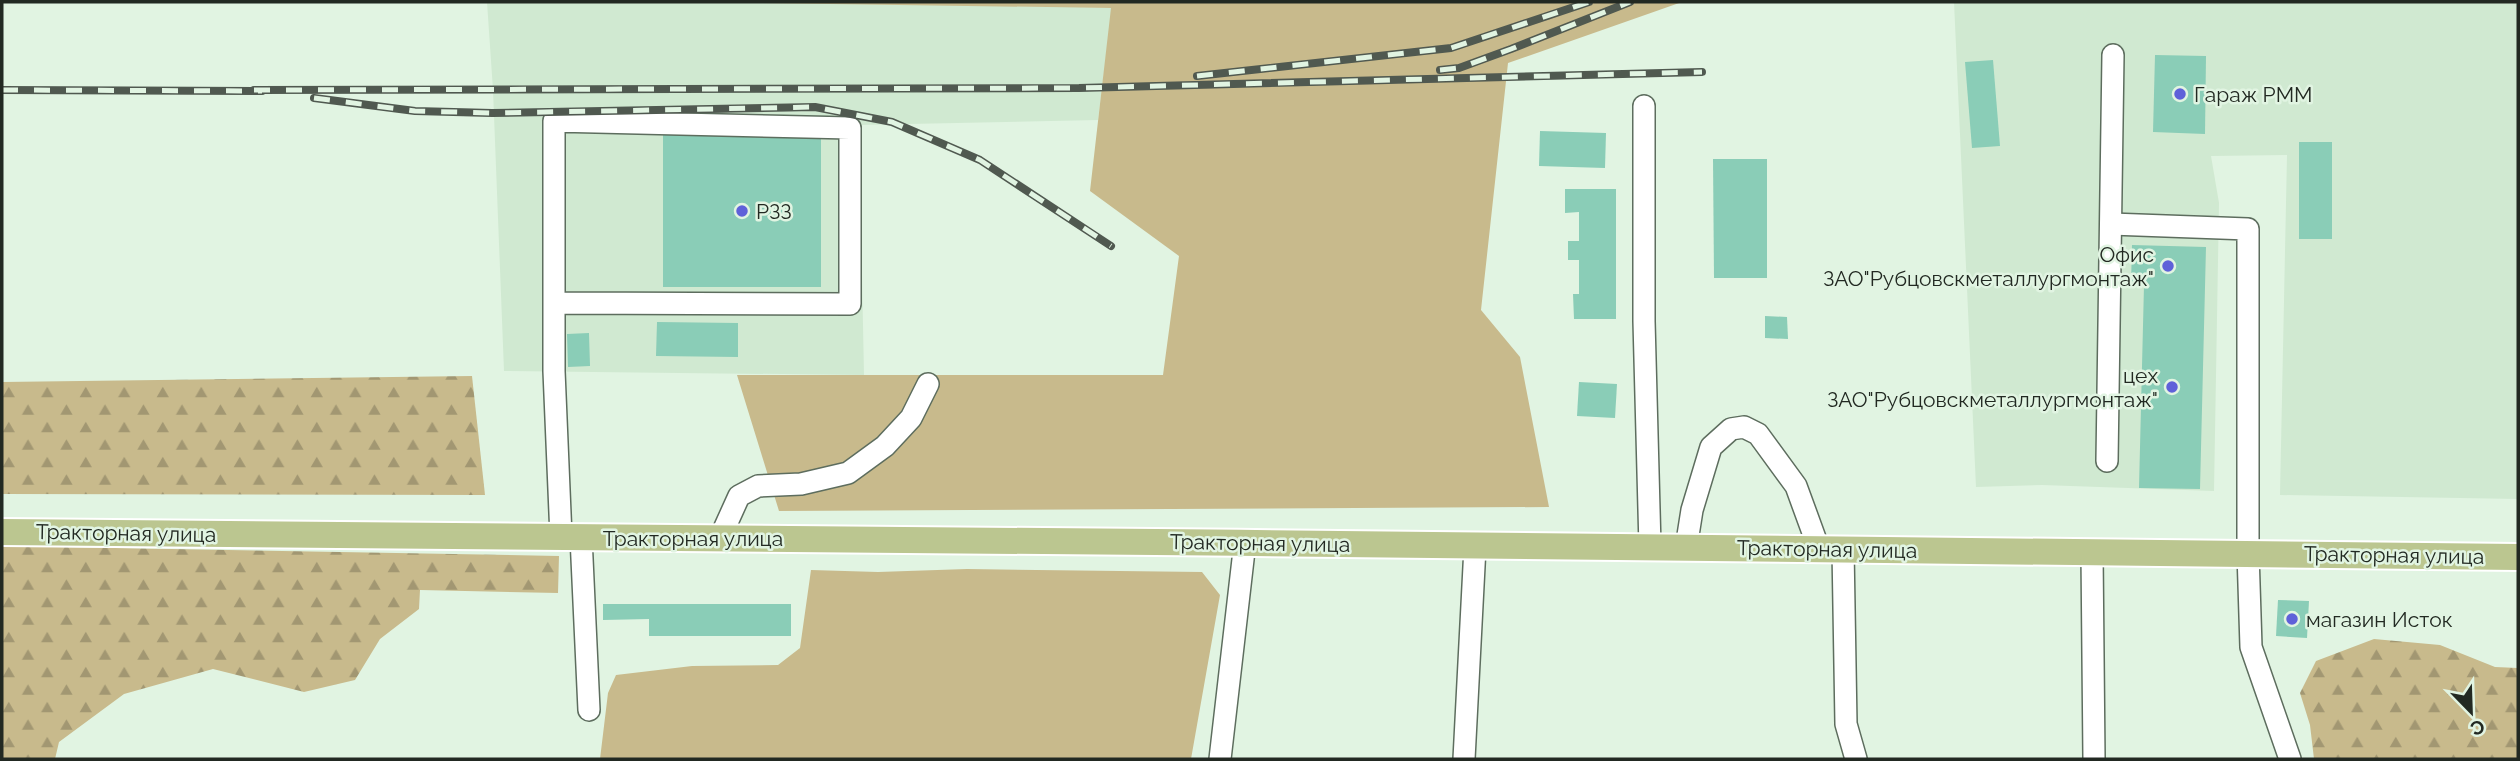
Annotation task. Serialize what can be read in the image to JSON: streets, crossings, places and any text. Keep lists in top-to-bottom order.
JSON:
{
  "streets": {
    "main road": ["Тракторная улица"]
  },
  "places": [
    "Гараж РММ",
    "РЗЗ",
    "Офис ЗАО\"Рубцовскметаллургмонтаж\"",
    "цех ЗАО\"Рубцовскметаллургмонтаж\"",
    "магазин Исток"
  ],
  "north": "bottom right"
}
